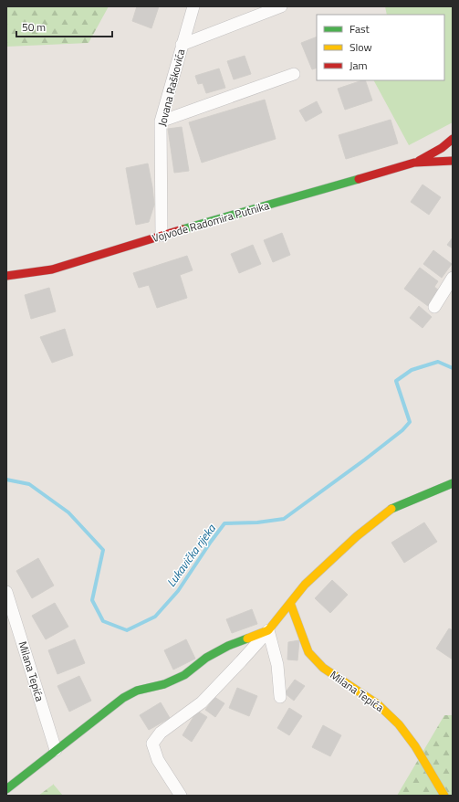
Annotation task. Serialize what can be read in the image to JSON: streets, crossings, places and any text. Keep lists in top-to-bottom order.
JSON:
{
  "streets": {
    "street": ["Jovana Raškovića", "Vojvode Radomira Putnika", "Milana Tepića"]
  },
  "crossings": [
    ["Jovana Raškovića", "Vojvode Radomira Putnika"]
  ],
  "water": ["Lukavička rijeka"],
  "legend": ["Fast", "Slow", "Jam"],
  "scale_bar": "50 m"
}
